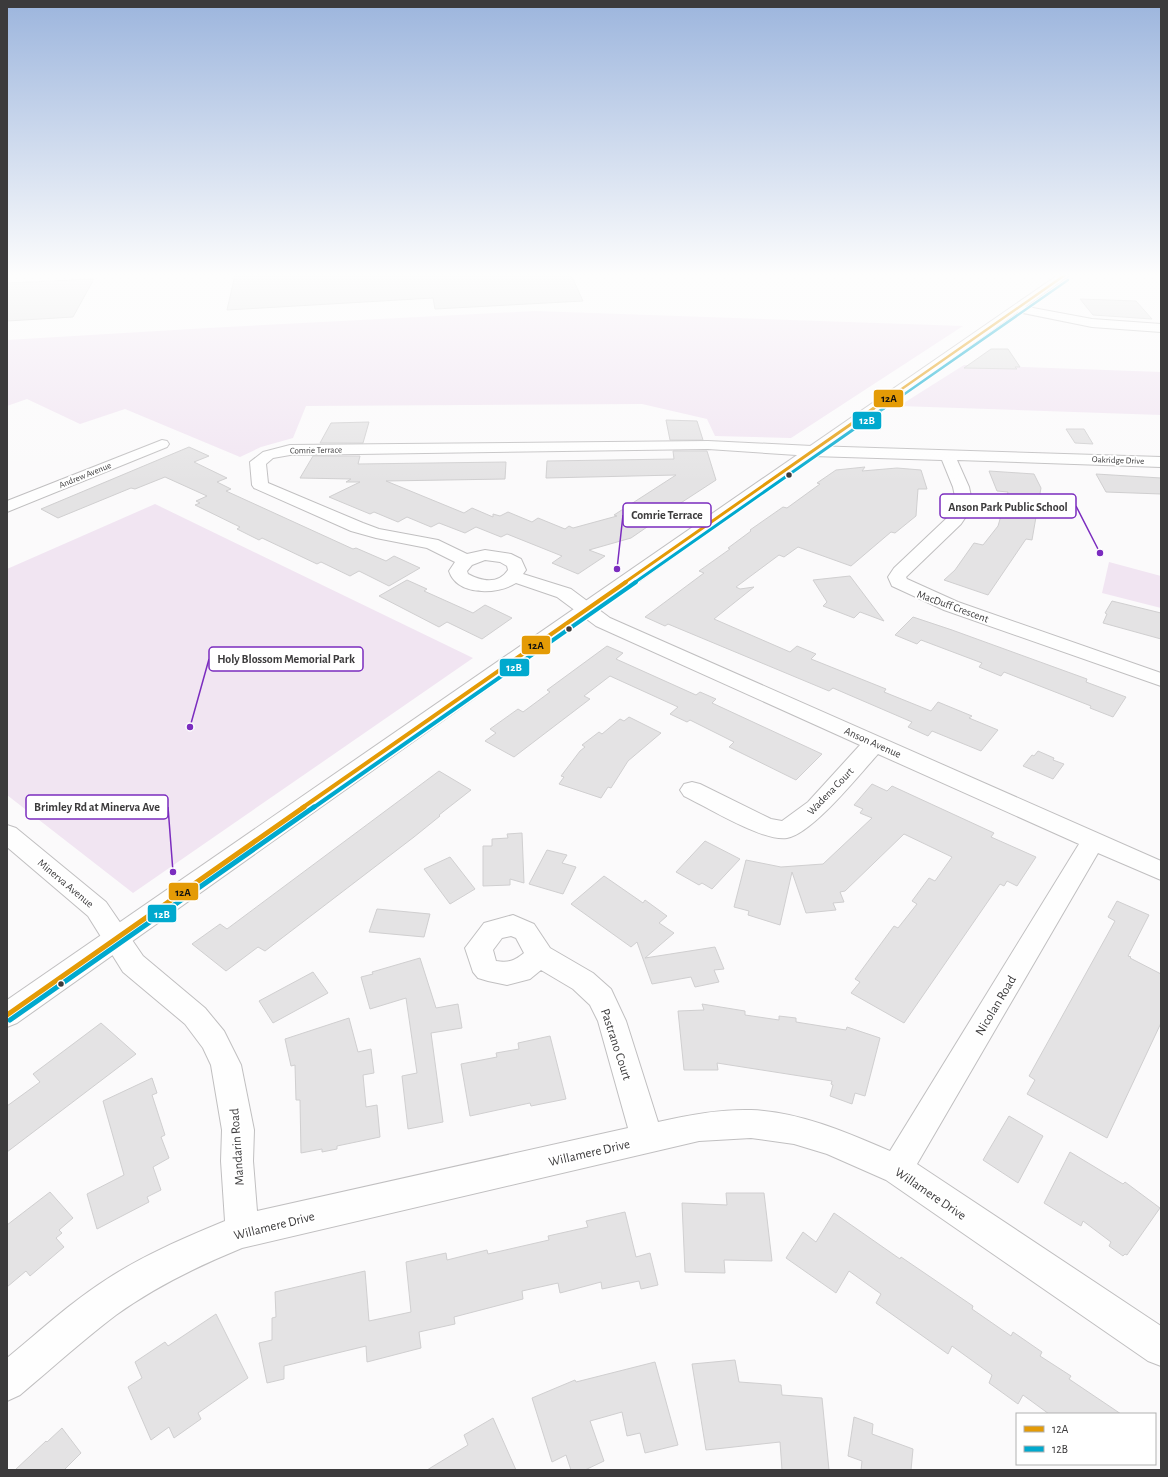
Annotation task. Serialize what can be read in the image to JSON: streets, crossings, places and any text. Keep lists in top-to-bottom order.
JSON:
{
  "streets": {
    "street": [
      "Comrie Terrace",
      "Oakridge Drive",
      "Andrew Avenue",
      "MacDuff Crescent",
      "Anson Avenue",
      "Wadena Court",
      "Minerva Avenue",
      "Nicolan Road",
      "Pastrano Court",
      "Mandarin Road",
      "Willamere Drive"
    ]
  },
  "crossings": [
    ["Comrie Terrace", "Oakridge Drive"],
    ["Oakridge Drive", "MacDuff Crescent"],
    ["Anson Avenue", "Wadena Court"],
    ["Anson Avenue", "Nicolan Road"],
    ["Minerva Avenue", "Mandarin Road"],
    ["Nicolan Road", "Willamere Drive"],
    ["Pastrano Court", "Willamere Drive"],
    ["Mandarin Road", "Willamere Drive"]
  ],
  "places": [
    "Anson Park Public School",
    "Comrie Terrace",
    "Holy Blossom Memorial Park",
    "Brimley Rd at Minerva Ave"
  ],
  "lines": ["transit line 12A", "transit line 12B"],
  "legend": ["12A", "12B"]
}
